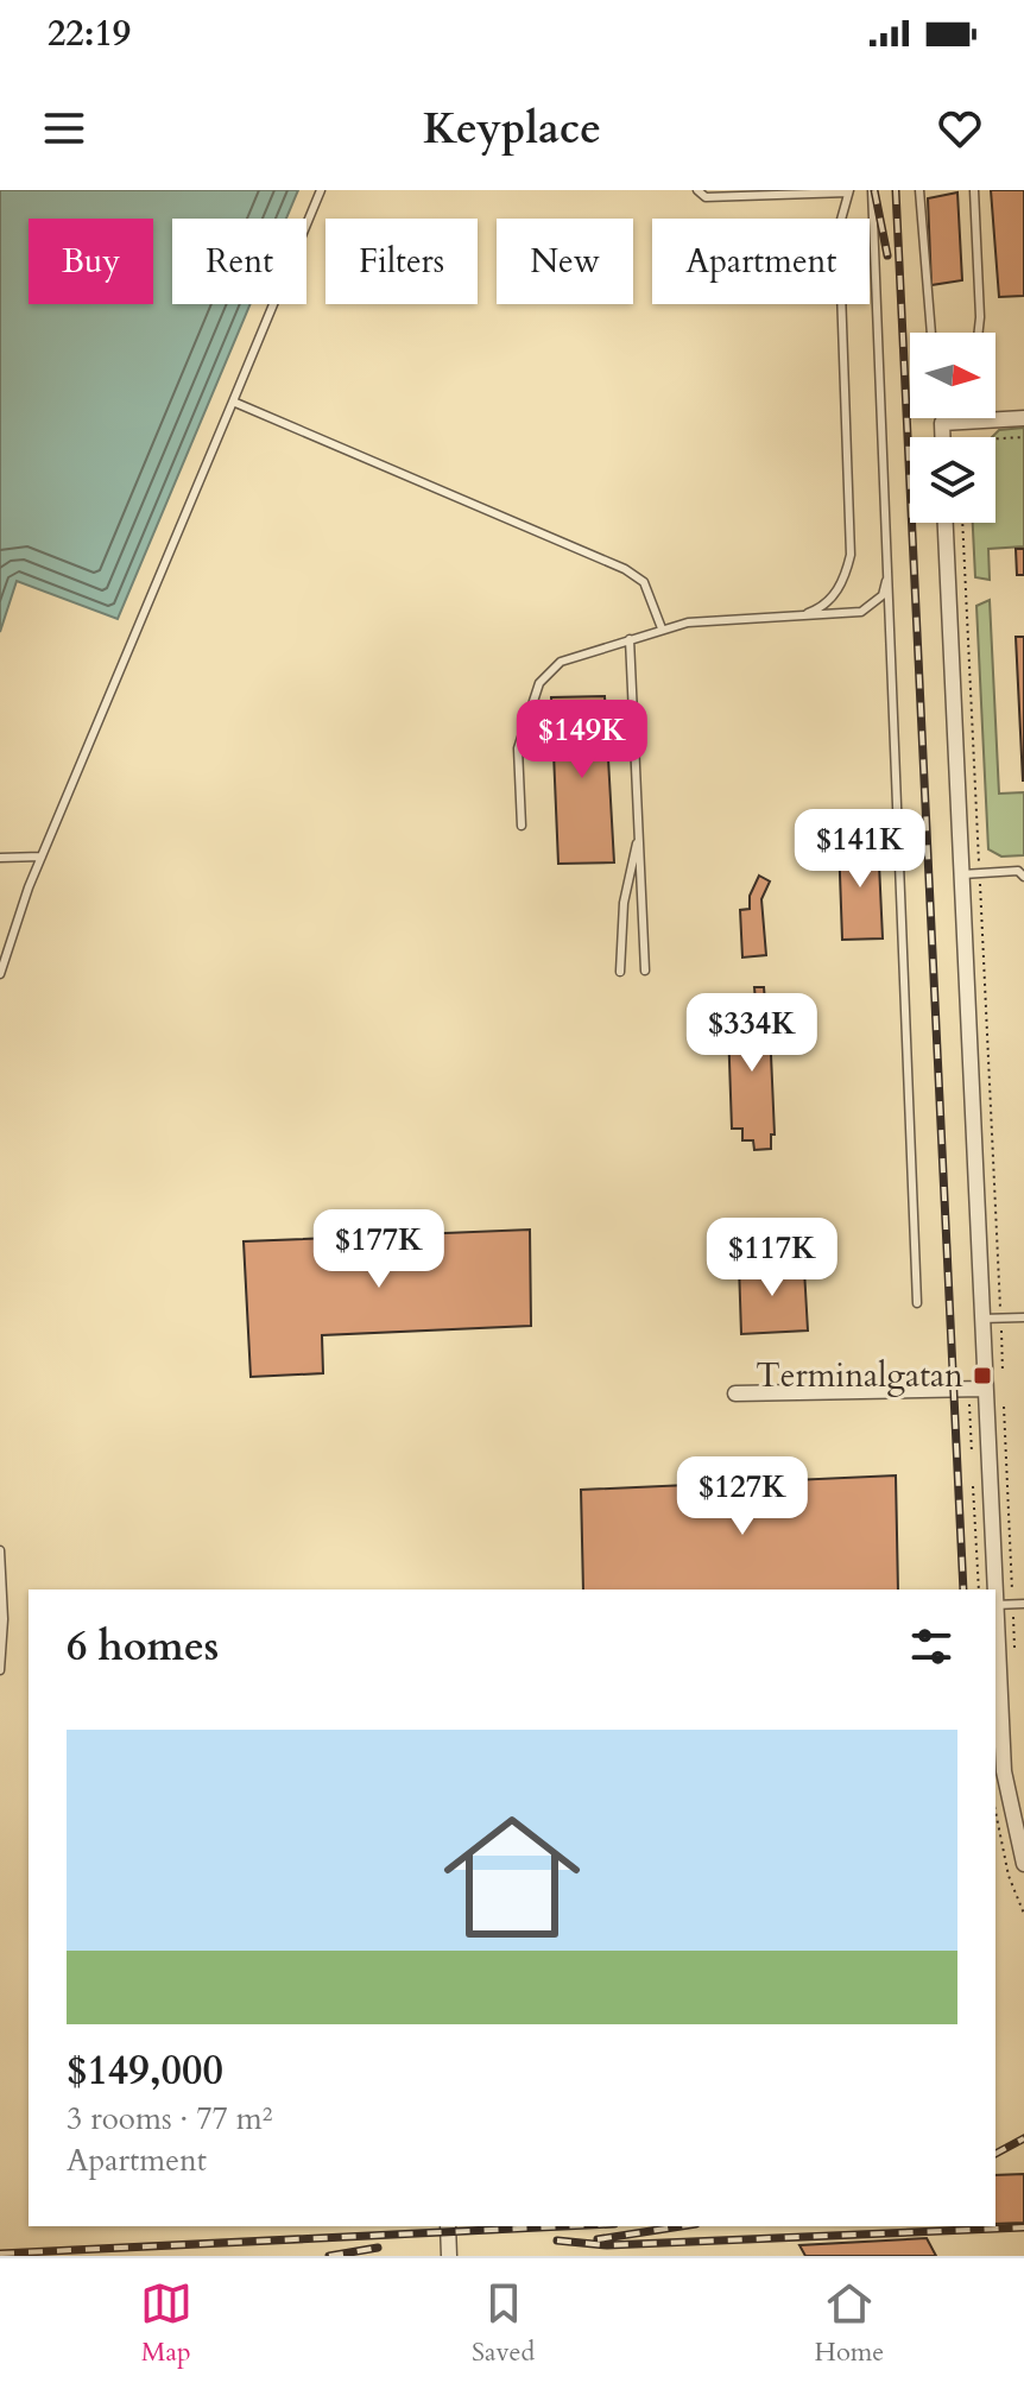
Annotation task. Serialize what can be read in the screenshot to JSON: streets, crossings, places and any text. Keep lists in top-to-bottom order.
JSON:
{
  "places": {
    "transit": ["Terminalgatan"]
  },
  "north": "right",
  "page": {
    "status": "22:19",
    "header": "Keyplace",
    "chip": [
      "Buy",
      "Rent",
      "Filters",
      "New",
      "Apartment"
    ],
    "price": [
      "$149K",
      "$141K",
      "$334K",
      "$177K",
      "$117K",
      "$127K"
    ],
    "heading": "6 homes",
    "list": [
      {
        "name": "$149,000",
        "note": "3 rooms · 77 m² · Apartment"
      }
    ],
    "tabs": ["Map", "Saved", "Home"]
  }
}
